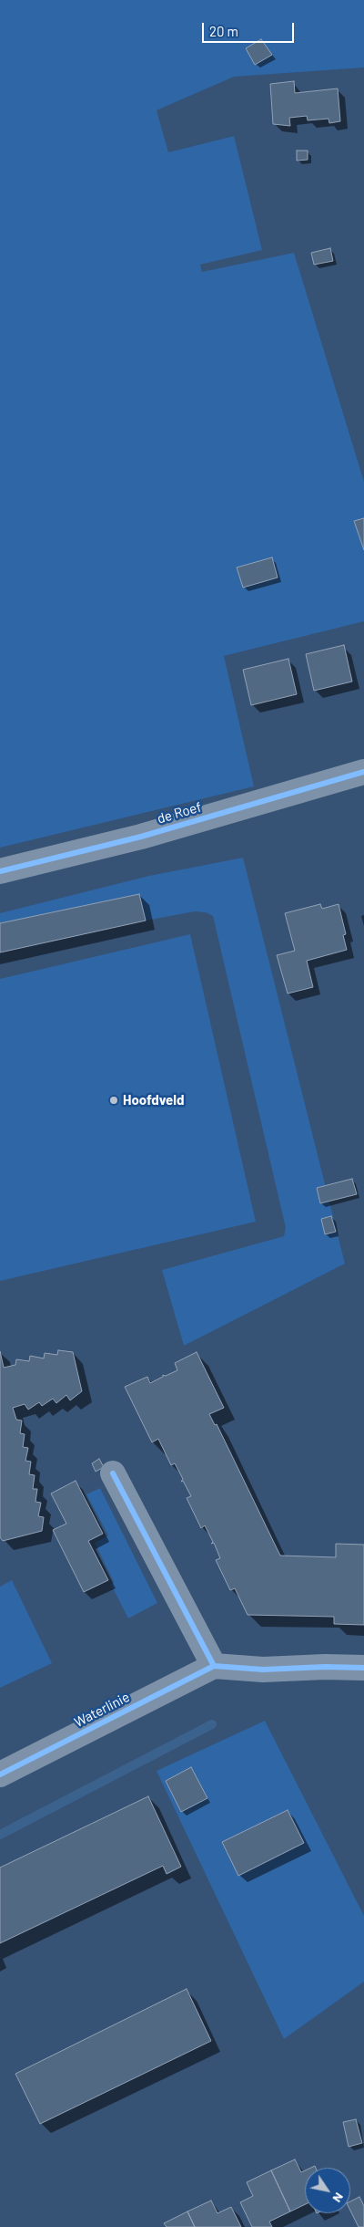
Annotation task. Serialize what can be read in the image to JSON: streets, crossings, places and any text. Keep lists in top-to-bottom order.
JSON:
{
  "streets": {
    "street": ["de Roef", "Waterlinie"]
  },
  "places": ["Hoofdveld"],
  "scale_bar": "20 m",
  "north": "bottom right"
}
